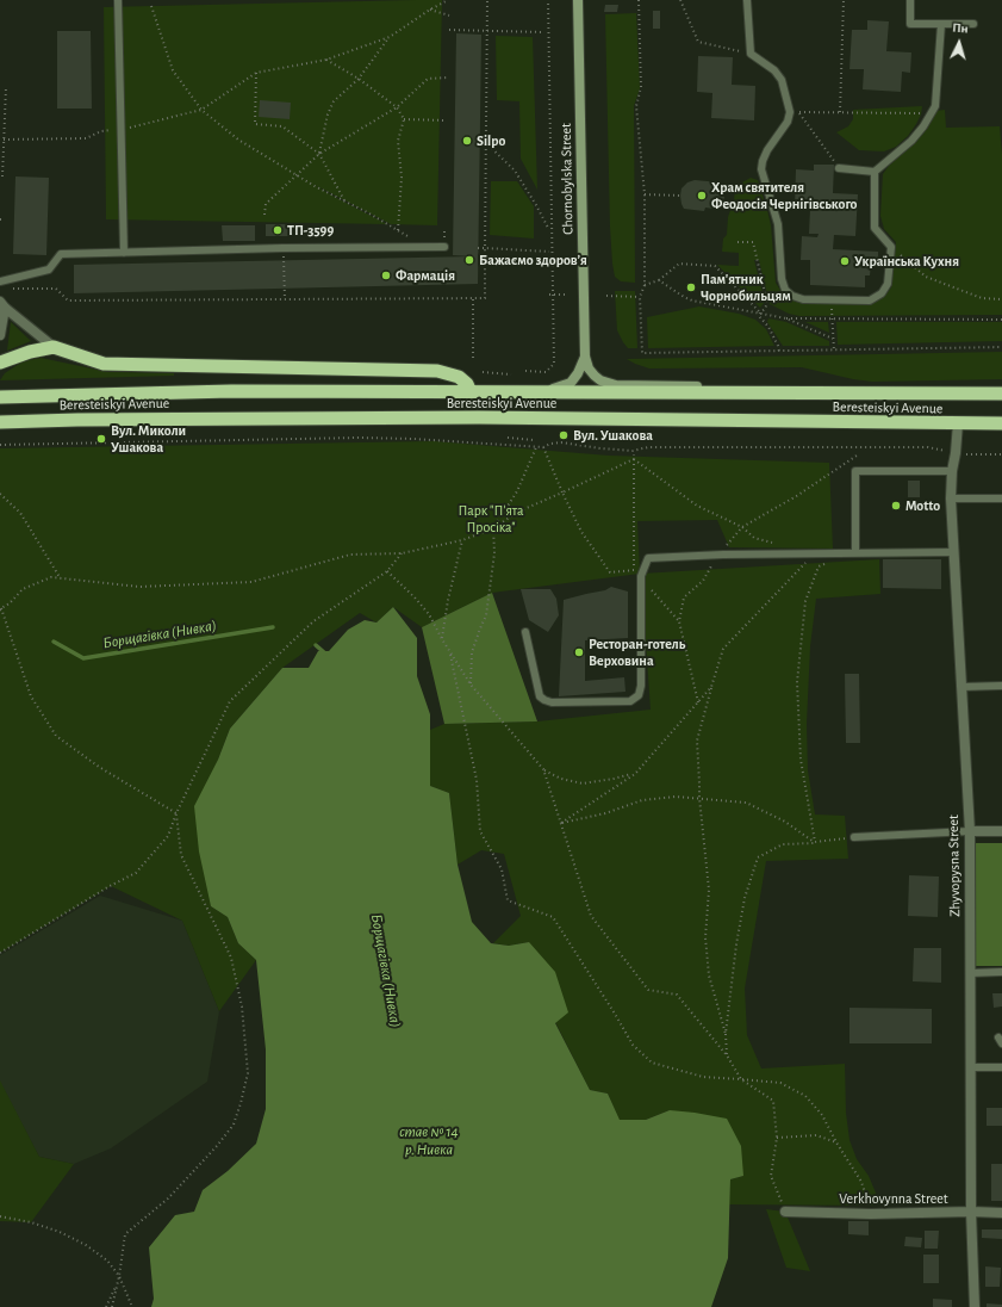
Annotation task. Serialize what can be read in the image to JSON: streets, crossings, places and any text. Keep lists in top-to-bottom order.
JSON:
{
  "streets": {
    "highway": ["Beresteiskyi Avenue"],
    "main road": ["Chornobylska Street"],
    "street": ["Zhyvopysna Street", "Verkhovynna Street"]
  },
  "crossings": [
    ["Chornobylska Street", "Beresteiskyi Avenue"],
    ["Beresteiskyi Avenue", "Zhyvopysna Street"],
    ["Zhyvopysna Street", "Verkhovynna Street"]
  ],
  "water": ["Борщагівка (Нивка)", "став № 14 р. Нивка"],
  "parks": ["Парк \"П'ята Просіка\""],
  "places": [
    "Silpo",
    "Храм святителя Феодосія Чернігівського",
    "ТП-3599",
    "Бажаємо здоровʼя",
    "Українська Кухня",
    "Фармація",
    "Пам'ятник Чорнобильцям",
    "Вул. Ушакова",
    "Вул. Миколи Ушакова",
    "Motto",
    "Ресторан-готель Верховина"
  ],
  "north": "top"
}
